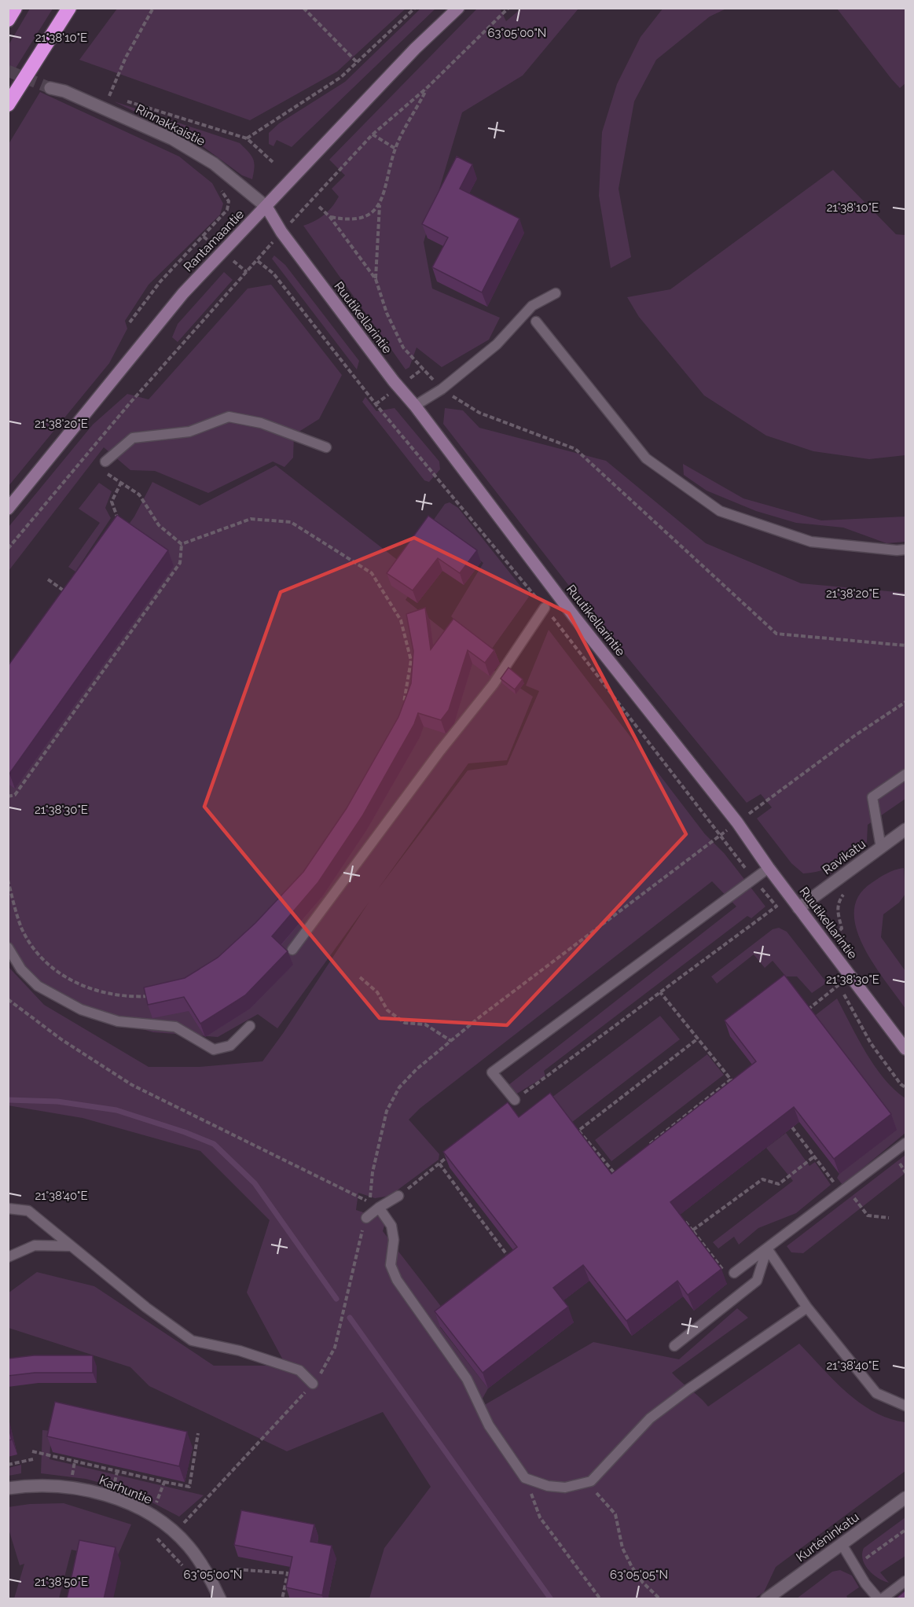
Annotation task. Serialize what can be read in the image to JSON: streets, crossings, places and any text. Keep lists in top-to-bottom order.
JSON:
{
  "streets": {
    "main road": ["Rantamaantie", "Ruutikellarintie"],
    "street": [
      "Rinnakkaistie",
      "Ravikatu",
      "Karhuntie",
      "Kurténinkatu"
    ]
  },
  "crossings": [
    ["Rinnakkaistie", "Rantamaantie"],
    ["Rinnakkaistie", "Ruutikellarintie"],
    ["Rantamaantie", "Ruutikellarintie"],
    ["Ruutikellarintie", "Ravikatu"]
  ],
  "coordinates": [
    "63°05'00\"N",
    "21°38'10\"E",
    "21°38'20\"E",
    "21°38'30\"E",
    "21°38'40\"E",
    "63°05'05\"N",
    "21°38'50\"E"
  ]
}
